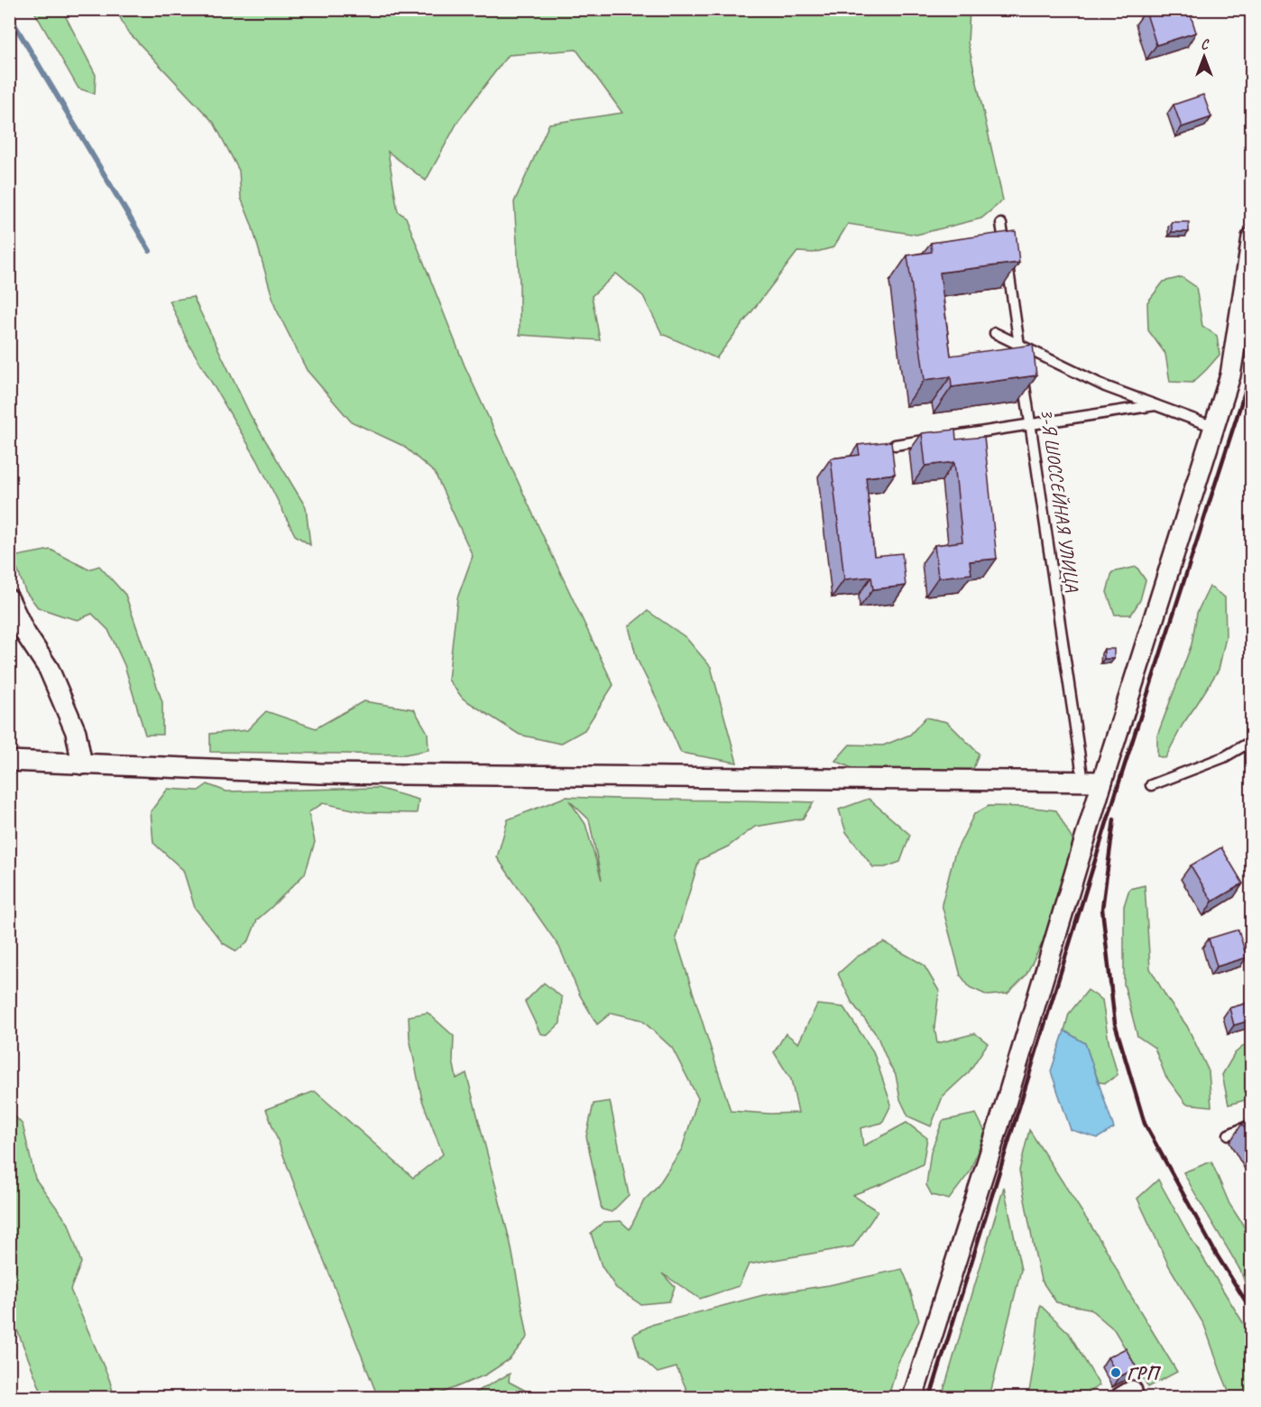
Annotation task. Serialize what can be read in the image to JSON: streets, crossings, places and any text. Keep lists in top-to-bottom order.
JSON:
{
  "streets": {
    "lane": ["3-Я ШОССЕЙНАЯ УЛИЦА"]
  },
  "places": ["ГРП"],
  "north": "top"
}
